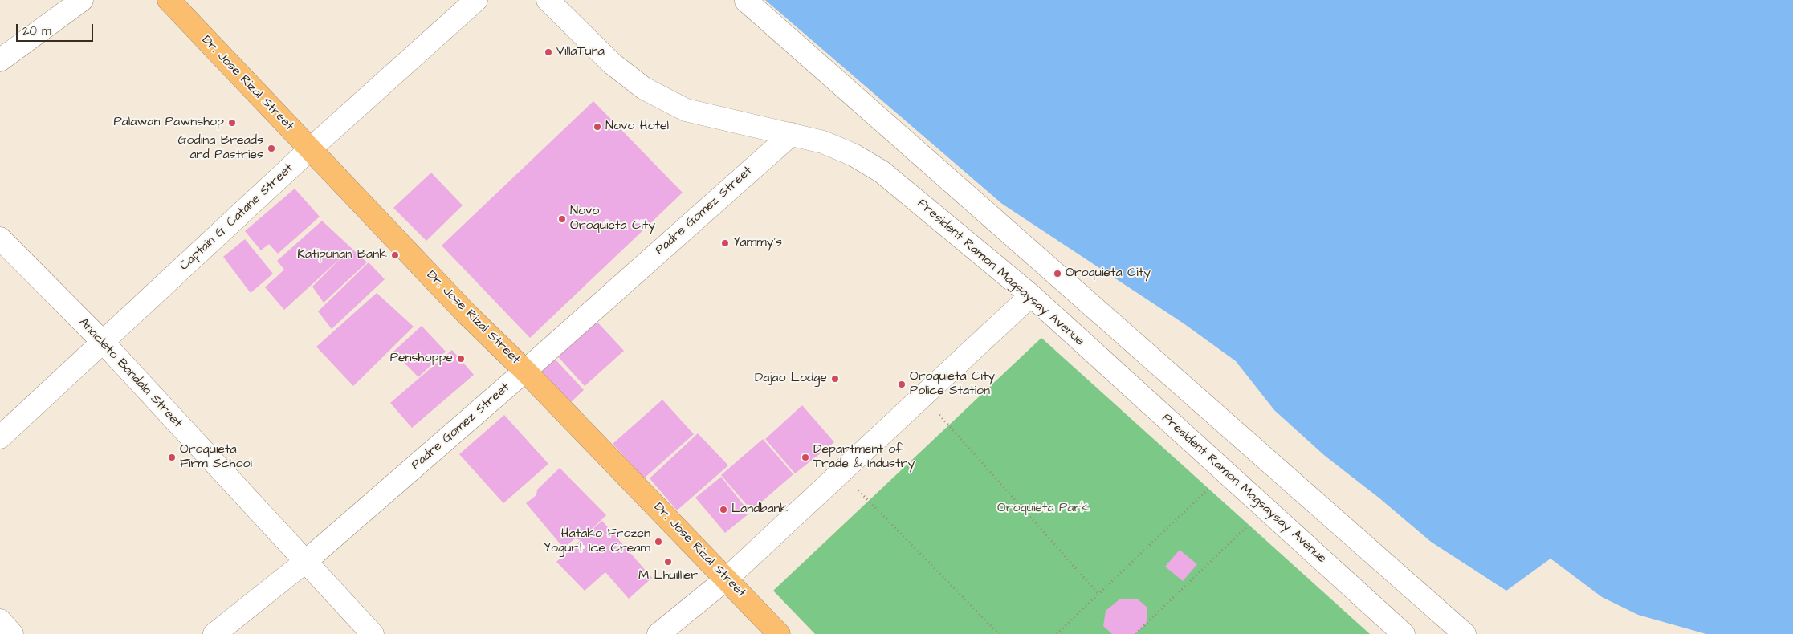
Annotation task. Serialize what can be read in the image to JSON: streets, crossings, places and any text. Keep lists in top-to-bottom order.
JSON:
{
  "streets": {
    "highway": ["Dr. Jose Rizal Street"],
    "street": [
      "Padre Gomez Street",
      "Captain G. Catane Street",
      "President Ramon Magsaysay Avenue",
      "Anacleto Bandala Street"
    ]
  },
  "crossings": [
    ["Dr. Jose Rizal Street", "Padre Gomez Street"],
    ["Dr. Jose Rizal Street", "Captain G. Catane Street"],
    ["Padre Gomez Street", "President Ramon Magsaysay Avenue"],
    ["Padre Gomez Street", "Anacleto Bandala Street"],
    ["Captain G. Catane Street", "Anacleto Bandala Street"]
  ],
  "parks": ["Oroquieta Park"],
  "places": [
    "VillaTuna",
    "Palawan Pawnshop",
    "Novo Hotel",
    "Godina Breads and Pastries",
    "Novo Oroquieta City",
    "Yammy's",
    "Katipunan Bank",
    "Oroquieta City",
    "Penshoppe",
    "Dajao Lodge",
    "Oroquieta City Police Station",
    "Oroquieta Firm School",
    "Department of Trade & Industry",
    "Landbank",
    "Hatako Frozen Yogurt Ice Cream",
    "M Lhuillier"
  ],
  "scale_bar": "20 m"
}
